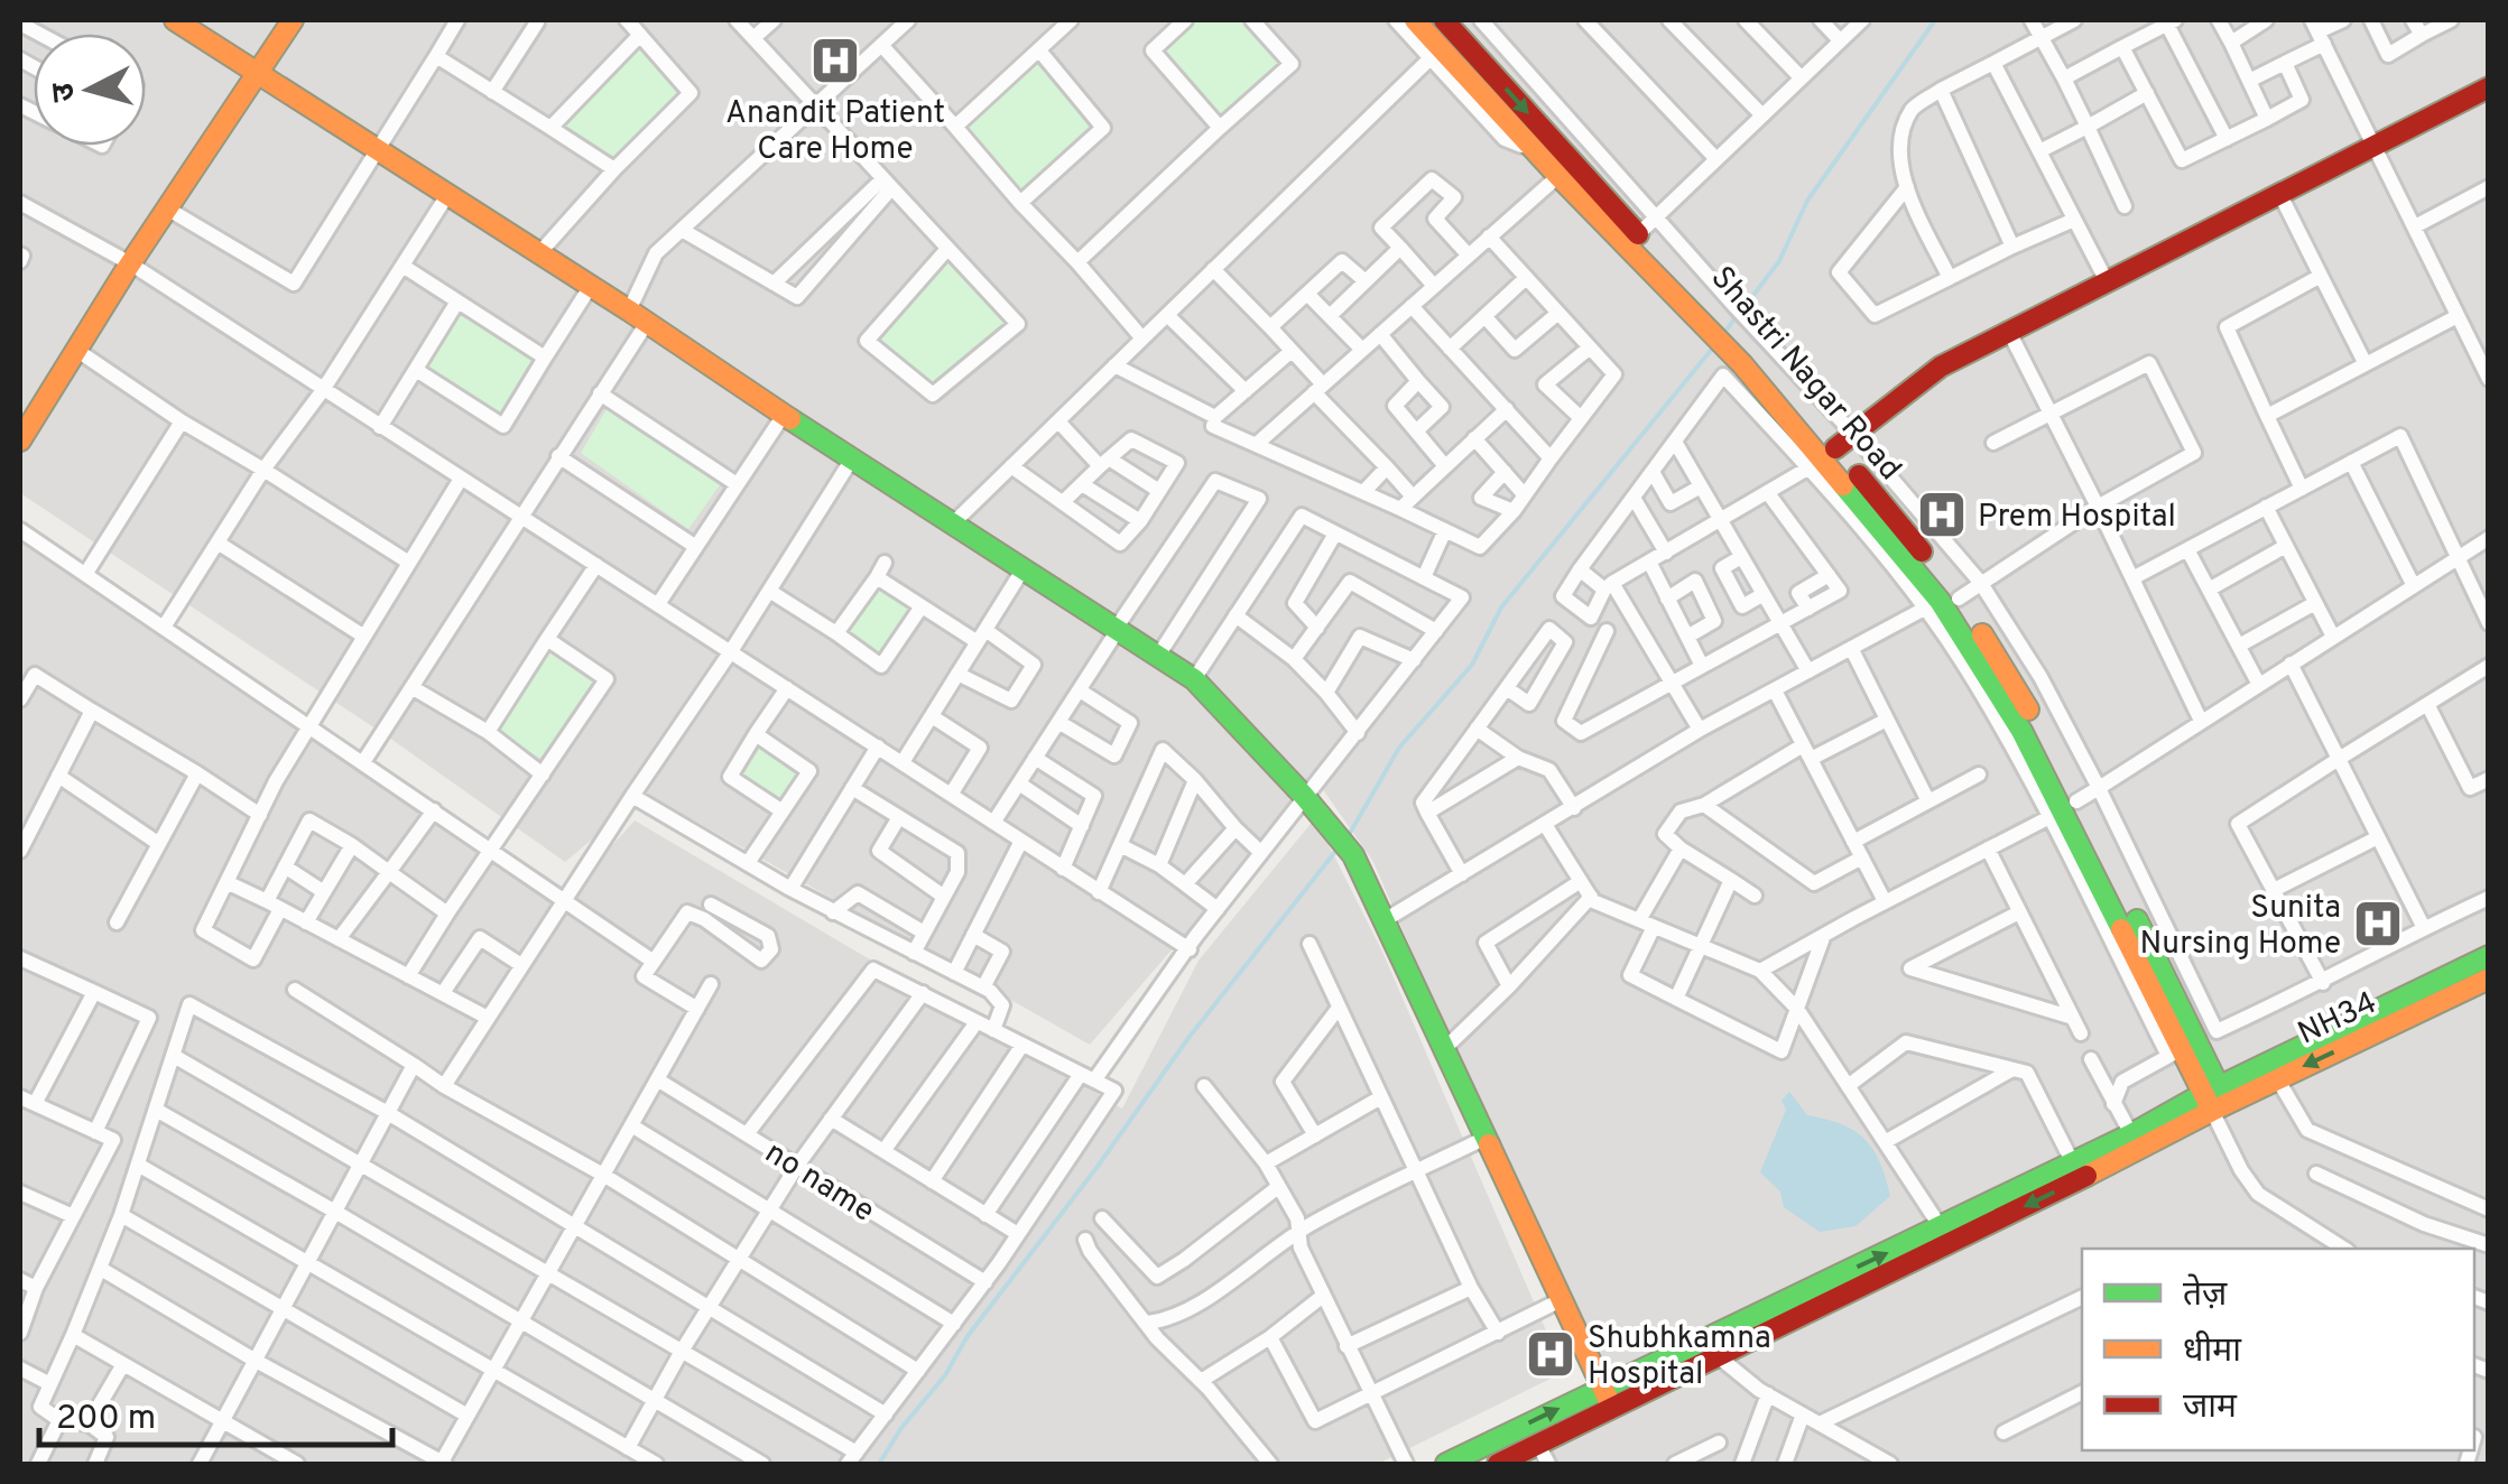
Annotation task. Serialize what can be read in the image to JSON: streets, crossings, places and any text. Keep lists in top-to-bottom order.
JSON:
{
  "streets": {
    "main road": ["Shastri Nagar Road", "NH34"],
    "street": ["no name"]
  },
  "crossings": [
    ["Shastri Nagar Road", "NH34"]
  ],
  "places": {
    "hospital": [
      "Anandit Patient Care Home",
      "Prem Hospital",
      "Sunita Nursing Home",
      "Shubhkamna Hospital"
    ]
  },
  "legend": ["तेज़", "धीमा", "जाम"],
  "scale_bar": "200 m",
  "north": "left"
}
